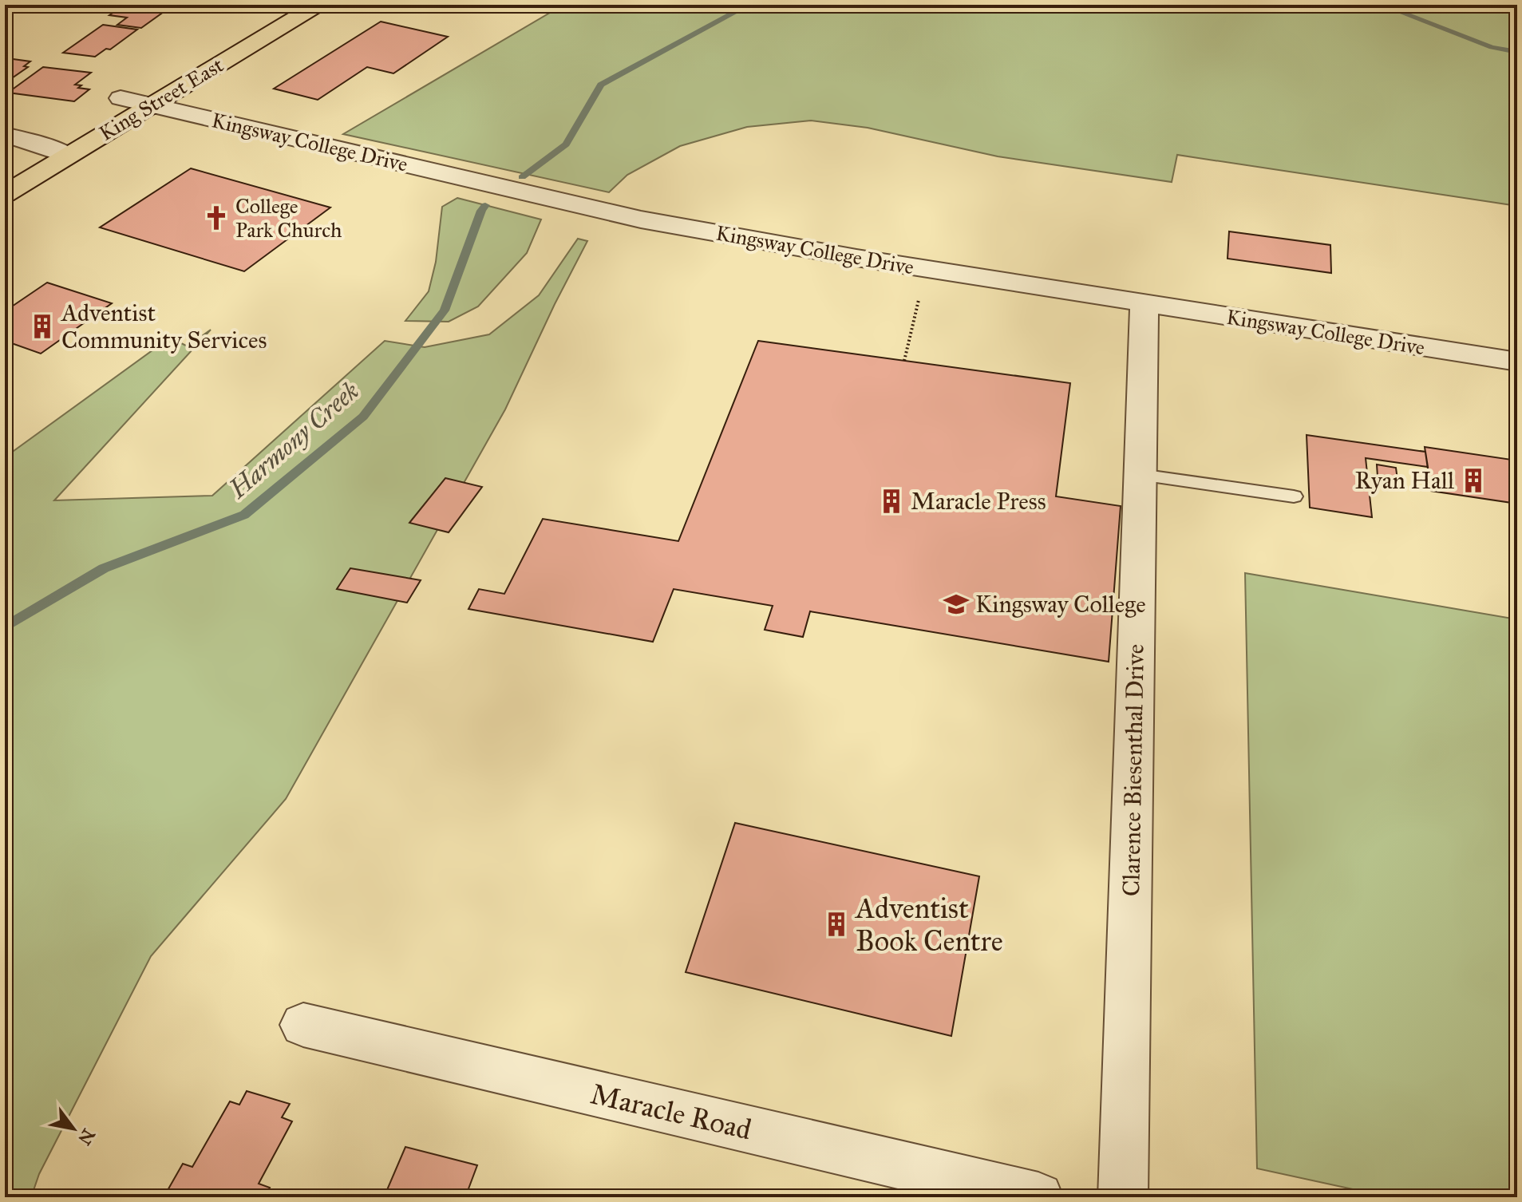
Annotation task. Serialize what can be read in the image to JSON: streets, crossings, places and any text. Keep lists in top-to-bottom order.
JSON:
{
  "streets": {
    "main road": ["King Street East"],
    "street": ["Kingsway College Drive", "Clarence Biesenthal Drive", "Maracle Road"]
  },
  "crossings": [
    ["King Street East", "Kingsway College Drive"],
    ["Kingsway College Drive", "Clarence Biesenthal Drive"]
  ],
  "water": ["Harmony Creek"],
  "places": {
    "church": ["College Park Church"],
    "building": [
      "Adventist Community Services",
      "Ryan Hall",
      "Maracle Press",
      "Adventist Book Centre"
    ],
    "school or university": ["Kingsway College"]
  },
  "north": "bottom right"
}
